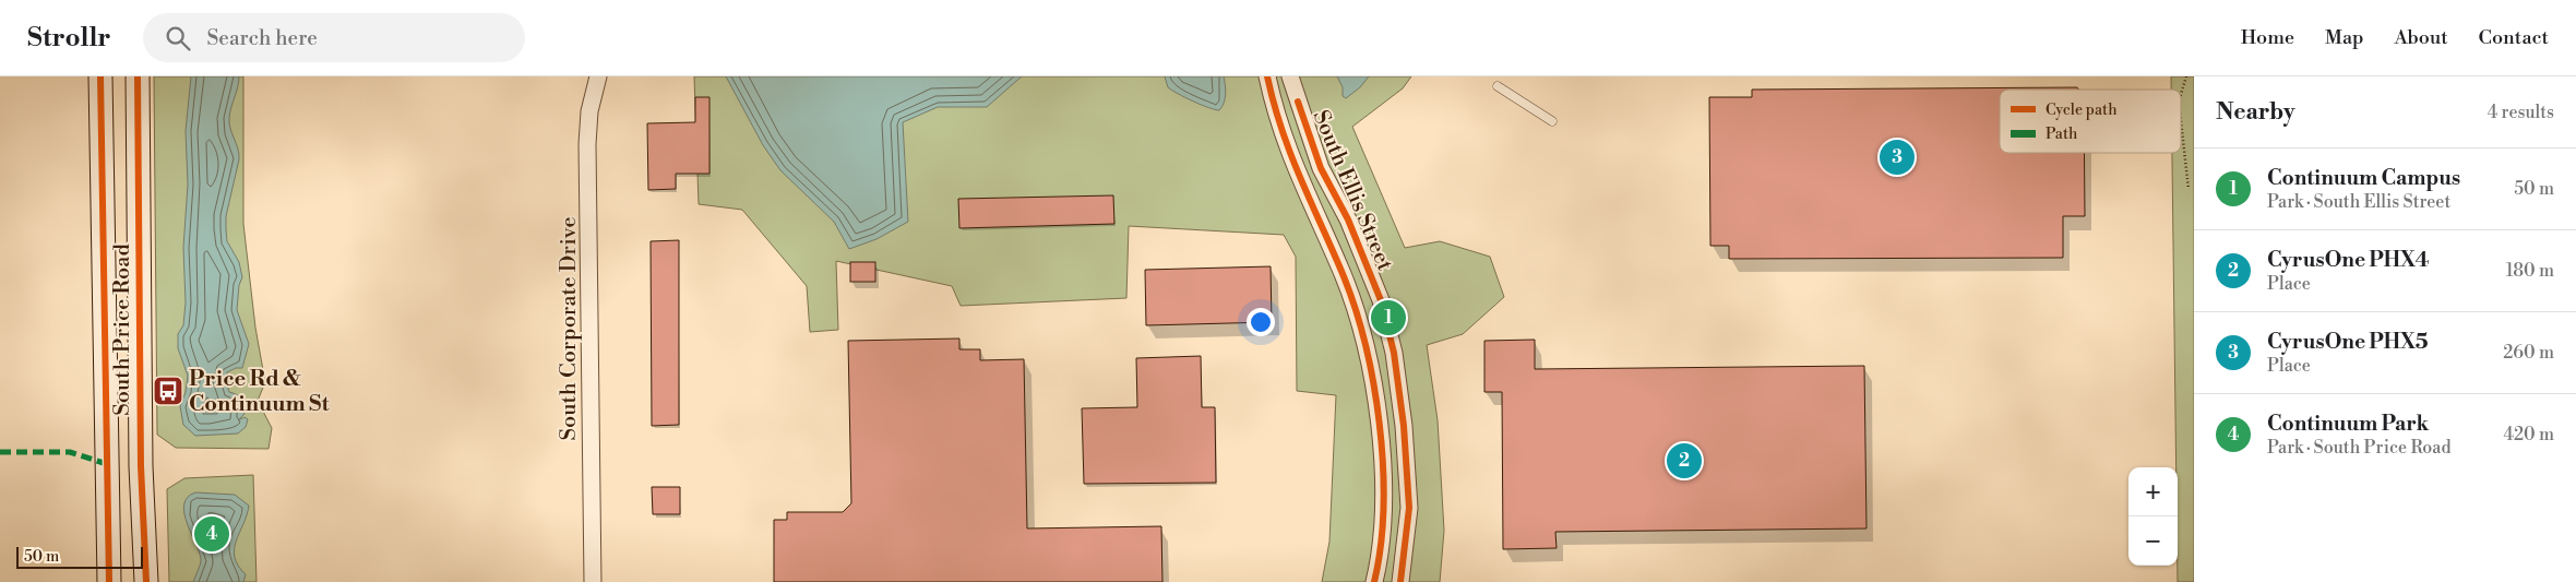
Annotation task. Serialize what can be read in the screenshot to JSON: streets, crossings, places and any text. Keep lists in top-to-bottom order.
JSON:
{
  "streets": {
    "main road": ["South Price Road"],
    "street": ["South Ellis Street", "South Corporate Drive"]
  },
  "places": {
    "bus stop": ["Price Rd & Continuum St"]
  },
  "legend": ["Cycle path", "Path"],
  "scale_bar": "50 m",
  "page": {
    "header": "Strollr",
    "search": "Search here",
    "nav": [
      "Home",
      "Map",
      "About",
      "Contact"
    ],
    "heading": ["Nearby", "4 results"],
    "pins": [
      "3",
      "1",
      "2",
      "4"
    ],
    "list": [
      {
        "mark": "1",
        "name": "Continuum Campus",
        "note": "Park · South Ellis Street",
        "value": "50 m"
      },
      {
        "mark": "2",
        "name": "CyrusOne PHX4",
        "note": "Place",
        "value": "180 m"
      },
      {
        "mark": "3",
        "name": "CyrusOne PHX5",
        "note": "Place",
        "value": "260 m"
      },
      {
        "mark": "4",
        "name": "Continuum Park",
        "note": "Park · South Price Road",
        "value": "420 m"
      }
    ],
    "map_buttons": ["+", "−"],
    "scale": "50 m"
  }
}
